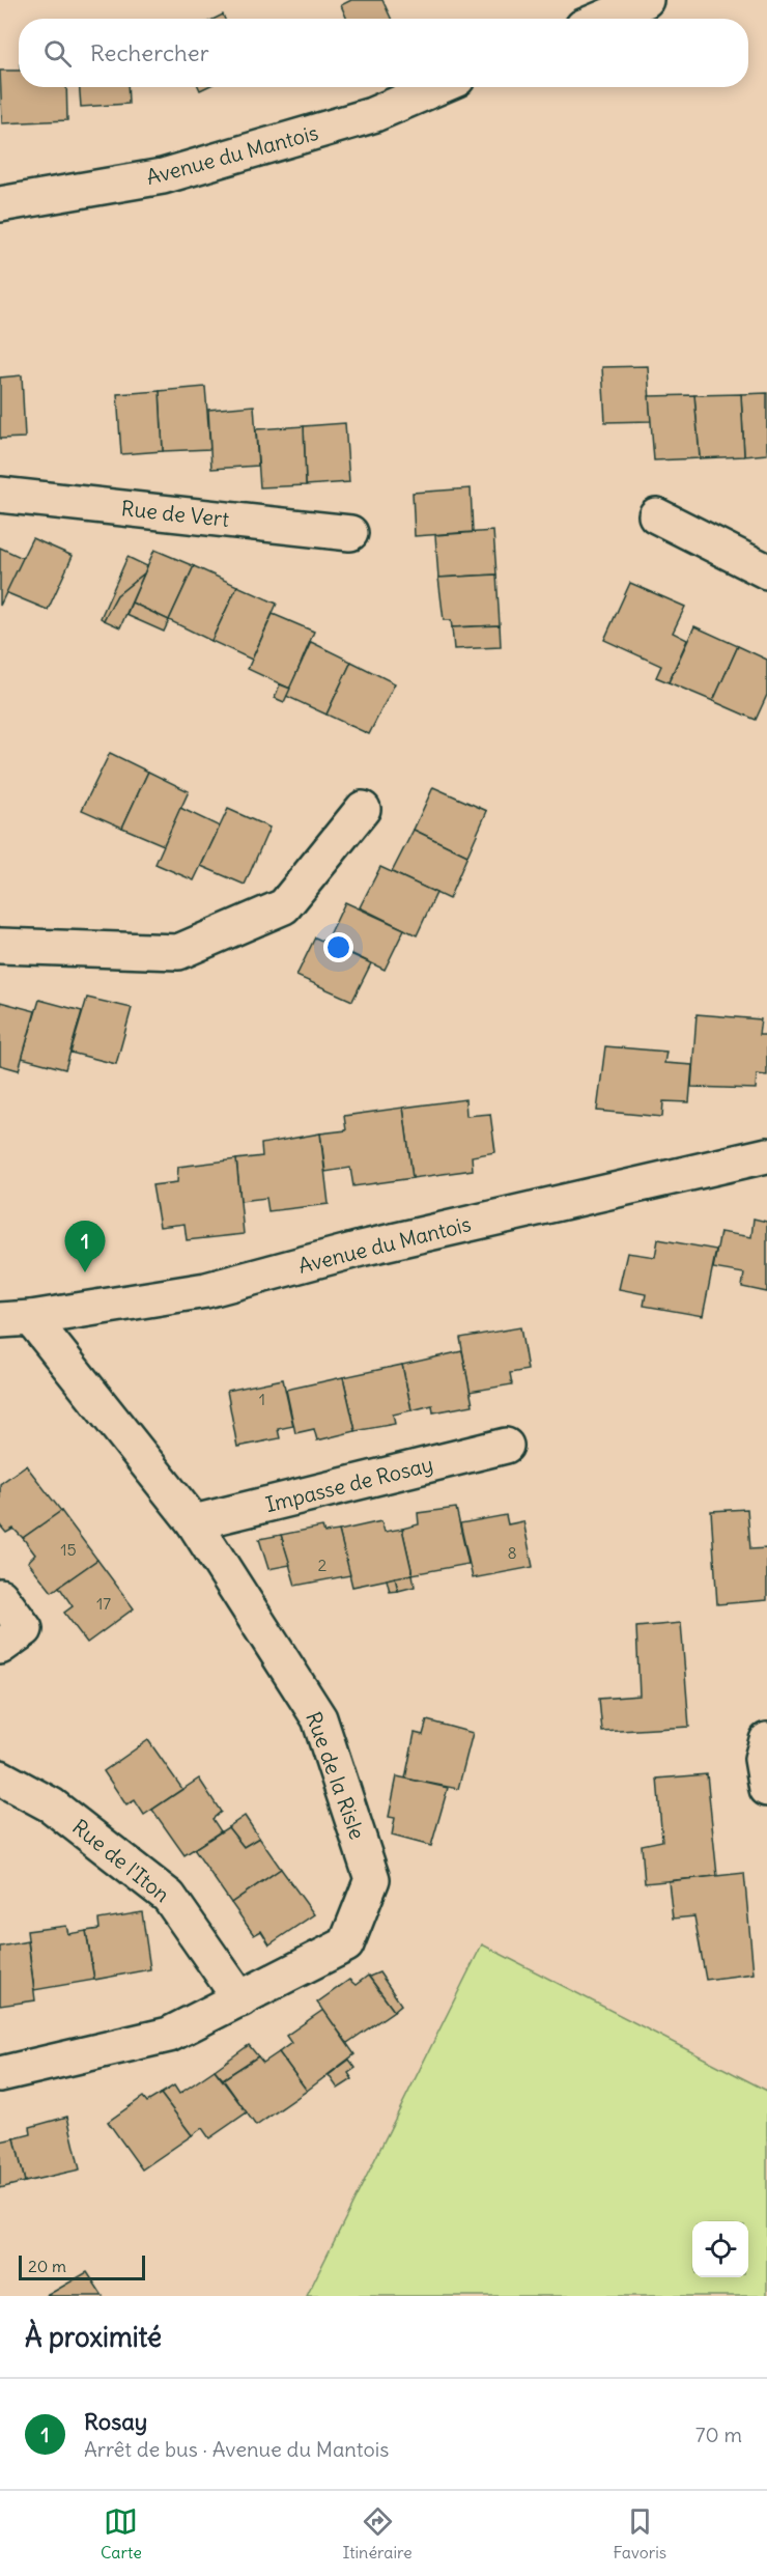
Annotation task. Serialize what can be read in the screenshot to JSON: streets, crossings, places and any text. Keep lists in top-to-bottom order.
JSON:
{
  "streets": {
    "street": [
      "Avenue du Mantois",
      "Rue de Vert",
      "Impasse de Rosay",
      "Rue de la Risle",
      "Rue de l'Iton"
    ]
  },
  "crossings": [
    ["Avenue du Mantois", "Rue de la Risle"],
    ["Impasse de Rosay", "Rue de la Risle"],
    ["Rue de la Risle", "Rue de l'Iton"]
  ],
  "house_numbers": [
    "1",
    "15",
    "8",
    "2",
    "17"
  ],
  "scale_bar": "20 m",
  "page": {
    "search": "Rechercher",
    "pins": "1",
    "scale": "20 m",
    "heading": "À proximité",
    "list": [
      {
        "mark": "1",
        "name": "Rosay",
        "note": "Arrêt de bus · Avenue du Mantois",
        "value": "70 m"
      }
    ],
    "nav": ["Carte", "Itinéraire", "Favoris"]
  }
}
